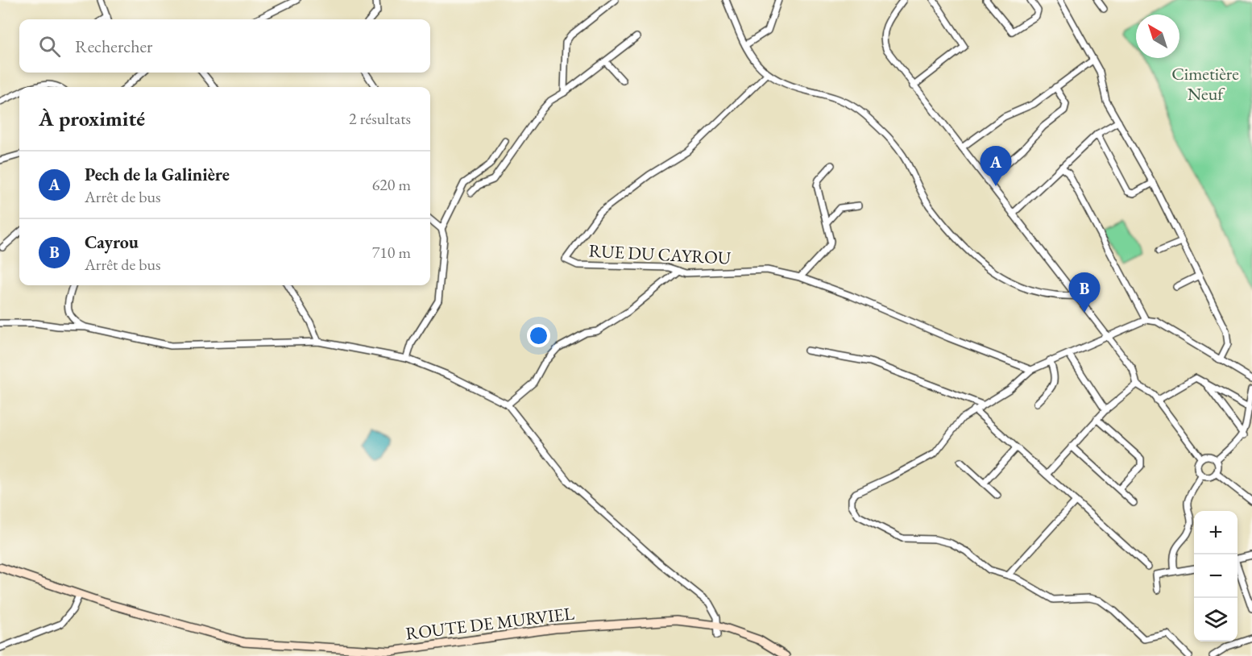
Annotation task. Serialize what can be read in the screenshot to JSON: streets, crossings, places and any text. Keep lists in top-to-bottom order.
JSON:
{
  "streets": {
    "main road": ["ROUTE DE MURVIEL"],
    "street": ["RUE DU CAYROU"]
  },
  "parks": ["Cimetière Neuf"],
  "north": "top left",
  "page": {
    "search": "Rechercher",
    "heading": ["À proximité", "2 résultats"],
    "pins": ["A", "B"],
    "list": [
      {
        "mark": "A",
        "name": "Pech de la Galinière",
        "note": "Arrêt de bus",
        "value": "620 m"
      },
      {
        "mark": "B",
        "name": "Cayrou",
        "note": "Arrêt de bus",
        "value": "710 m"
      }
    ],
    "map_buttons": ["+", "−"]
  }
}
